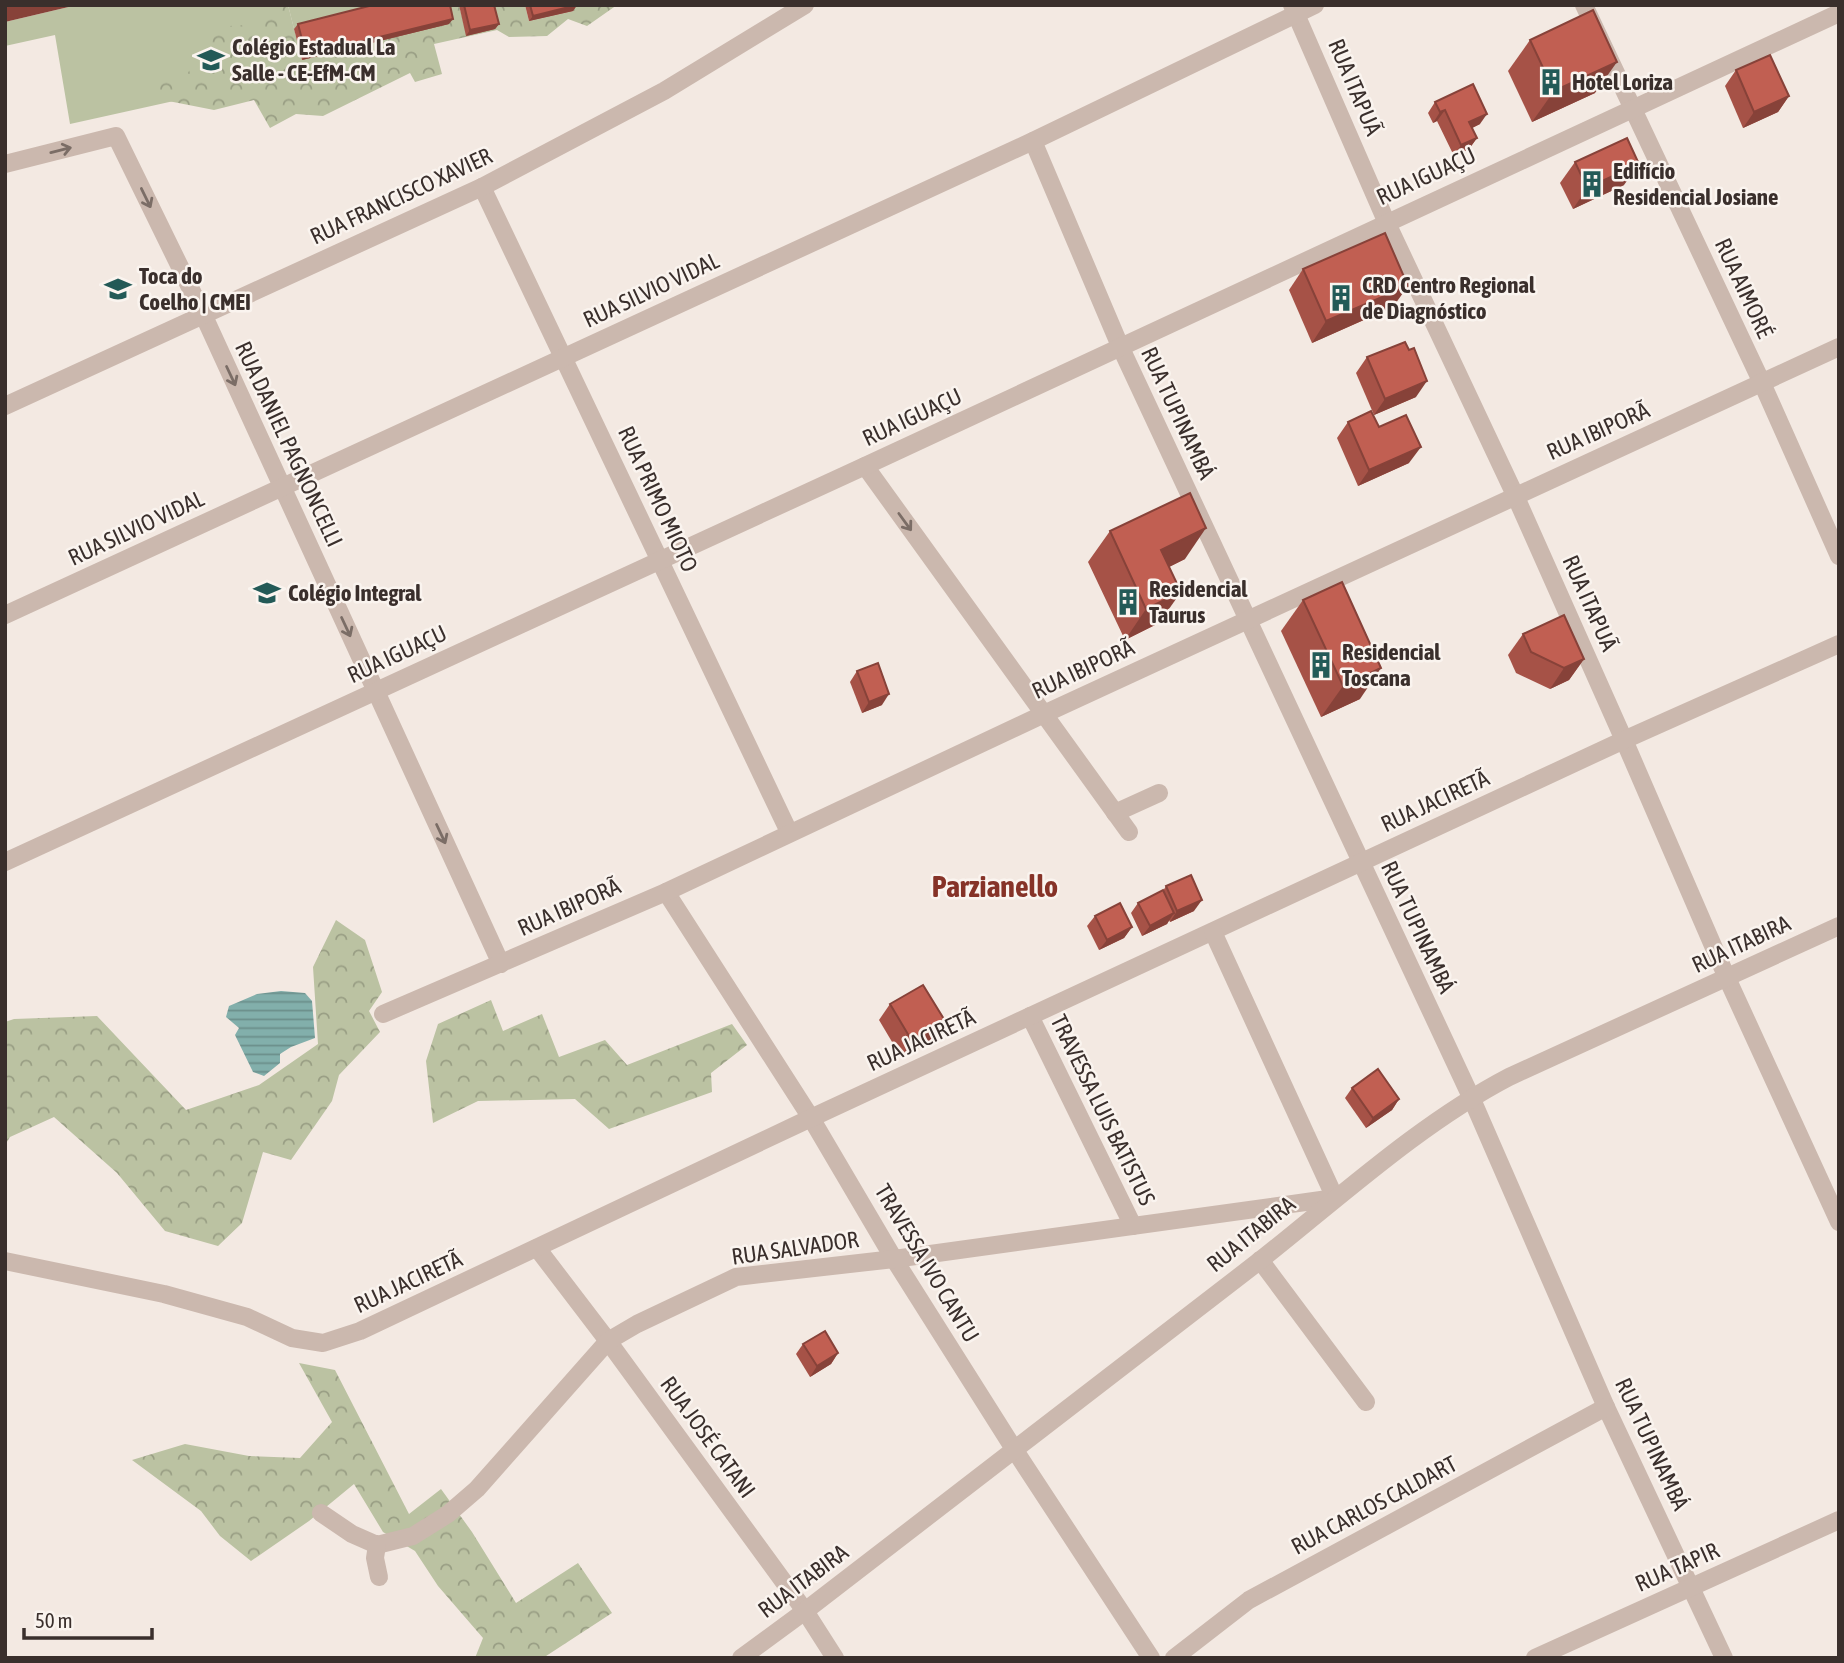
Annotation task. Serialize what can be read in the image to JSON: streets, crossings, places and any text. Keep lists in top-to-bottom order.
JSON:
{
  "streets": {
    "street": [
      "RUA ITAPUÃ",
      "RUA IGUAÇU",
      "RUA FRANCISCO XAVIER",
      "RUA AIMORÉ",
      "RUA SILVIO VIDAL",
      "RUA TUPINAMBÁ",
      "RUA IBIPORÃ",
      "RUA DANIEL PAGNONCELLI",
      "RUA PRIMO MIOTO",
      "RUA JACIRETÃ",
      "RUA ITABIRA",
      "TRAVESSA LUIS BATISTUS",
      "RUA SALVADOR",
      "TRAVESSA IVO CANTU",
      "RUA JOSÉ CATANI",
      "RUA CARLOS CALDART",
      "RUA TAPIR"
    ]
  },
  "crossings": [
    ["RUA ITAPUÃ", "RUA IGUAÇU"],
    ["RUA ITAPUÃ", "RUA SILVIO VIDAL"],
    ["RUA ITAPUÃ", "RUA IBIPORÃ"],
    ["RUA ITAPUÃ", "RUA JACIRETÃ"],
    ["RUA ITAPUÃ", "RUA ITABIRA"],
    ["RUA IGUAÇU", "RUA AIMORÉ"],
    ["RUA IGUAÇU", "RUA TUPINAMBÁ"],
    ["RUA IGUAÇU", "RUA DANIEL PAGNONCELLI"],
    ["RUA IGUAÇU", "RUA PRIMO MIOTO"],
    ["RUA FRANCISCO XAVIER", "RUA DANIEL PAGNONCELLI"],
    ["RUA FRANCISCO XAVIER", "RUA PRIMO MIOTO"],
    ["RUA AIMORÉ", "RUA IBIPORÃ"],
    ["RUA SILVIO VIDAL", "RUA TUPINAMBÁ"],
    ["RUA SILVIO VIDAL", "RUA DANIEL PAGNONCELLI"],
    ["RUA SILVIO VIDAL", "RUA PRIMO MIOTO"],
    ["RUA TUPINAMBÁ", "RUA IBIPORÃ"],
    ["RUA TUPINAMBÁ", "RUA JACIRETÃ"],
    ["RUA TUPINAMBÁ", "RUA ITABIRA"],
    ["RUA TUPINAMBÁ", "RUA CARLOS CALDART"],
    ["RUA TUPINAMBÁ", "RUA TAPIR"],
    ["RUA IBIPORÃ", "RUA DANIEL PAGNONCELLI"],
    ["RUA IBIPORÃ", "RUA PRIMO MIOTO"],
    ["RUA IBIPORÃ", "TRAVESSA IVO CANTU"],
    ["RUA JACIRETÃ", "TRAVESSA LUIS BATISTUS"],
    ["RUA JACIRETÃ", "TRAVESSA IVO CANTU"],
    ["RUA JACIRETÃ", "RUA JOSÉ CATANI"],
    ["RUA ITABIRA", "RUA SALVADOR"],
    ["RUA ITABIRA", "TRAVESSA IVO CANTU"],
    ["RUA ITABIRA", "RUA JOSÉ CATANI"],
    ["TRAVESSA LUIS BATISTUS", "RUA SALVADOR"],
    ["RUA SALVADOR", "TRAVESSA IVO CANTU"],
    ["RUA SALVADOR", "RUA JOSÉ CATANI"]
  ],
  "one_way": ["RUA DANIEL PAGNONCELLI"],
  "districts": ["Parzianello"],
  "places": {
    "school or university": ["Colégio Estadual La Salle - CE-EfM-CM", "Toca do Coelho | CMEI", "Colégio Integral"],
    "building": [
      "Hotel Loriza",
      "Edifício Residencial Josiane",
      "CRD Centro Regional de Diagnóstico",
      "Residencial Taurus",
      "Residencial Toscana"
    ]
  },
  "scale_bar": "50 m"
}
